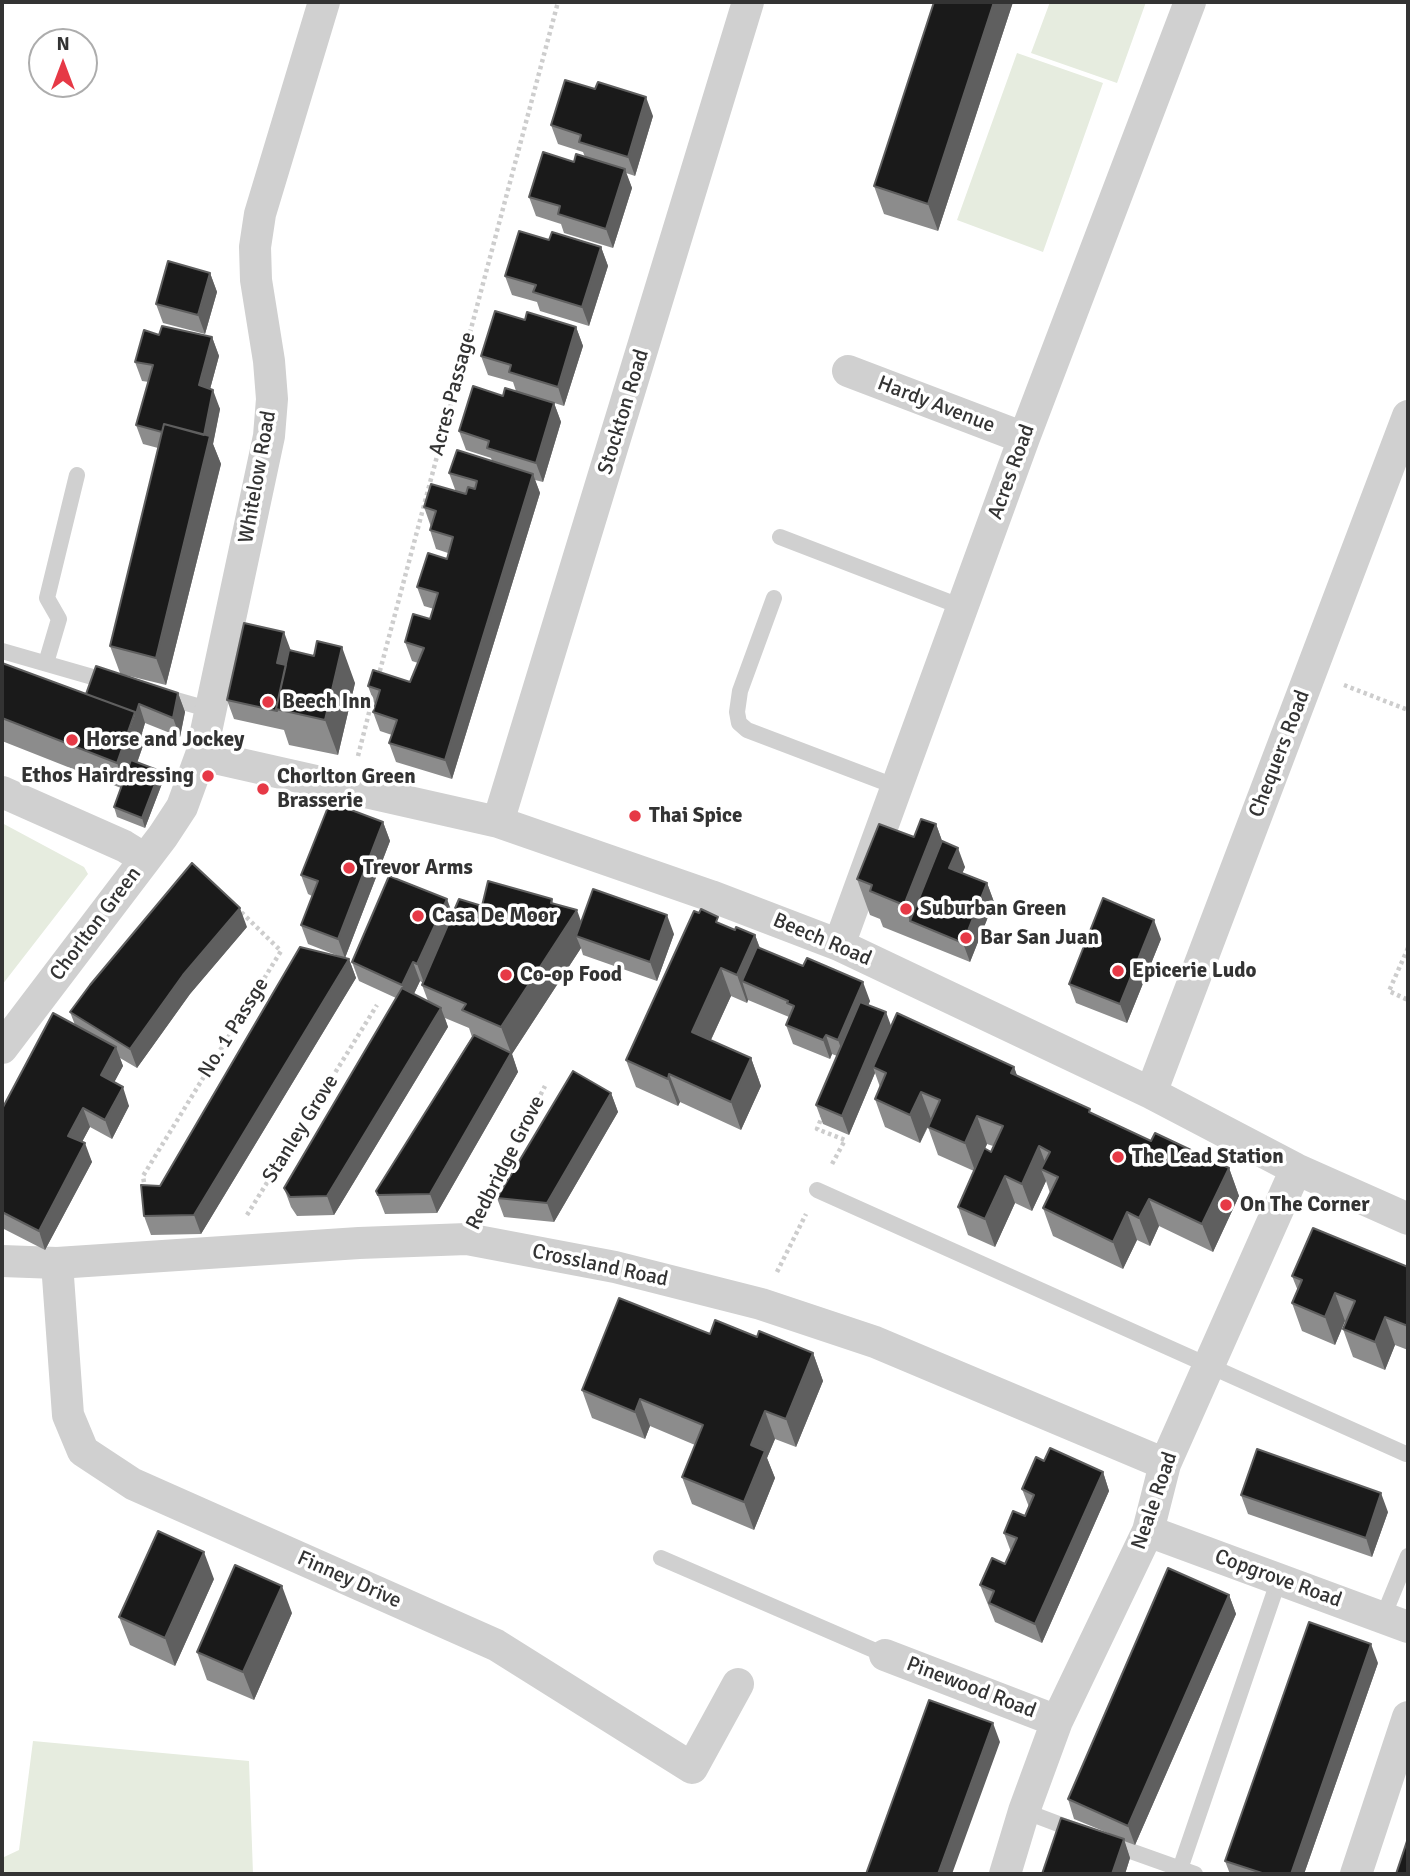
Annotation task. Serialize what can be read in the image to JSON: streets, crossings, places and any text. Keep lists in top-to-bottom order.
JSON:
{
  "streets": {
    "street": [
      "Hardy Avenue",
      "Stockton Road",
      "Acres Road",
      "Whitelow Road",
      "Chequers Road",
      "Chorlton Green",
      "Beech Road",
      "Crossland Road",
      "Neale Road",
      "Copgrove Road",
      "Finney Drive",
      "Pinewood Road"
    ],
    "path": [
      "Acres Passage",
      "No. 1 Passge",
      "Stanley Grove",
      "Redbridge Grove"
    ]
  },
  "crossings": [
    ["Acres Passage", "Beech Road"],
    ["Hardy Avenue", "Acres Road"],
    ["Stockton Road", "Beech Road"],
    ["Acres Road", "Beech Road"],
    ["Whitelow Road", "Chorlton Green"],
    ["Whitelow Road", "Beech Road"],
    ["Chequers Road", "Beech Road"],
    ["Beech Road", "Neale Road"],
    ["No. 1 Passge", "Crossland Road"],
    ["Stanley Grove", "Crossland Road"],
    ["Redbridge Grove", "Crossland Road"],
    ["Crossland Road", "Neale Road"],
    ["Crossland Road", "Finney Drive"],
    ["Neale Road", "Copgrove Road"],
    ["Neale Road", "Pinewood Road"]
  ],
  "places": [
    "Beech Inn",
    "Horse and Jockey",
    "Ethos Hairdressing",
    "Chorlton Green Brasserie",
    "Thai Spice",
    "Trevor Arms",
    "Suburban Green",
    "Casa De Moor",
    "Bar San Juan",
    "Epicerie Ludo",
    "Co-op Food",
    "The Lead Station",
    "On The Corner"
  ],
  "north": "top"
}
